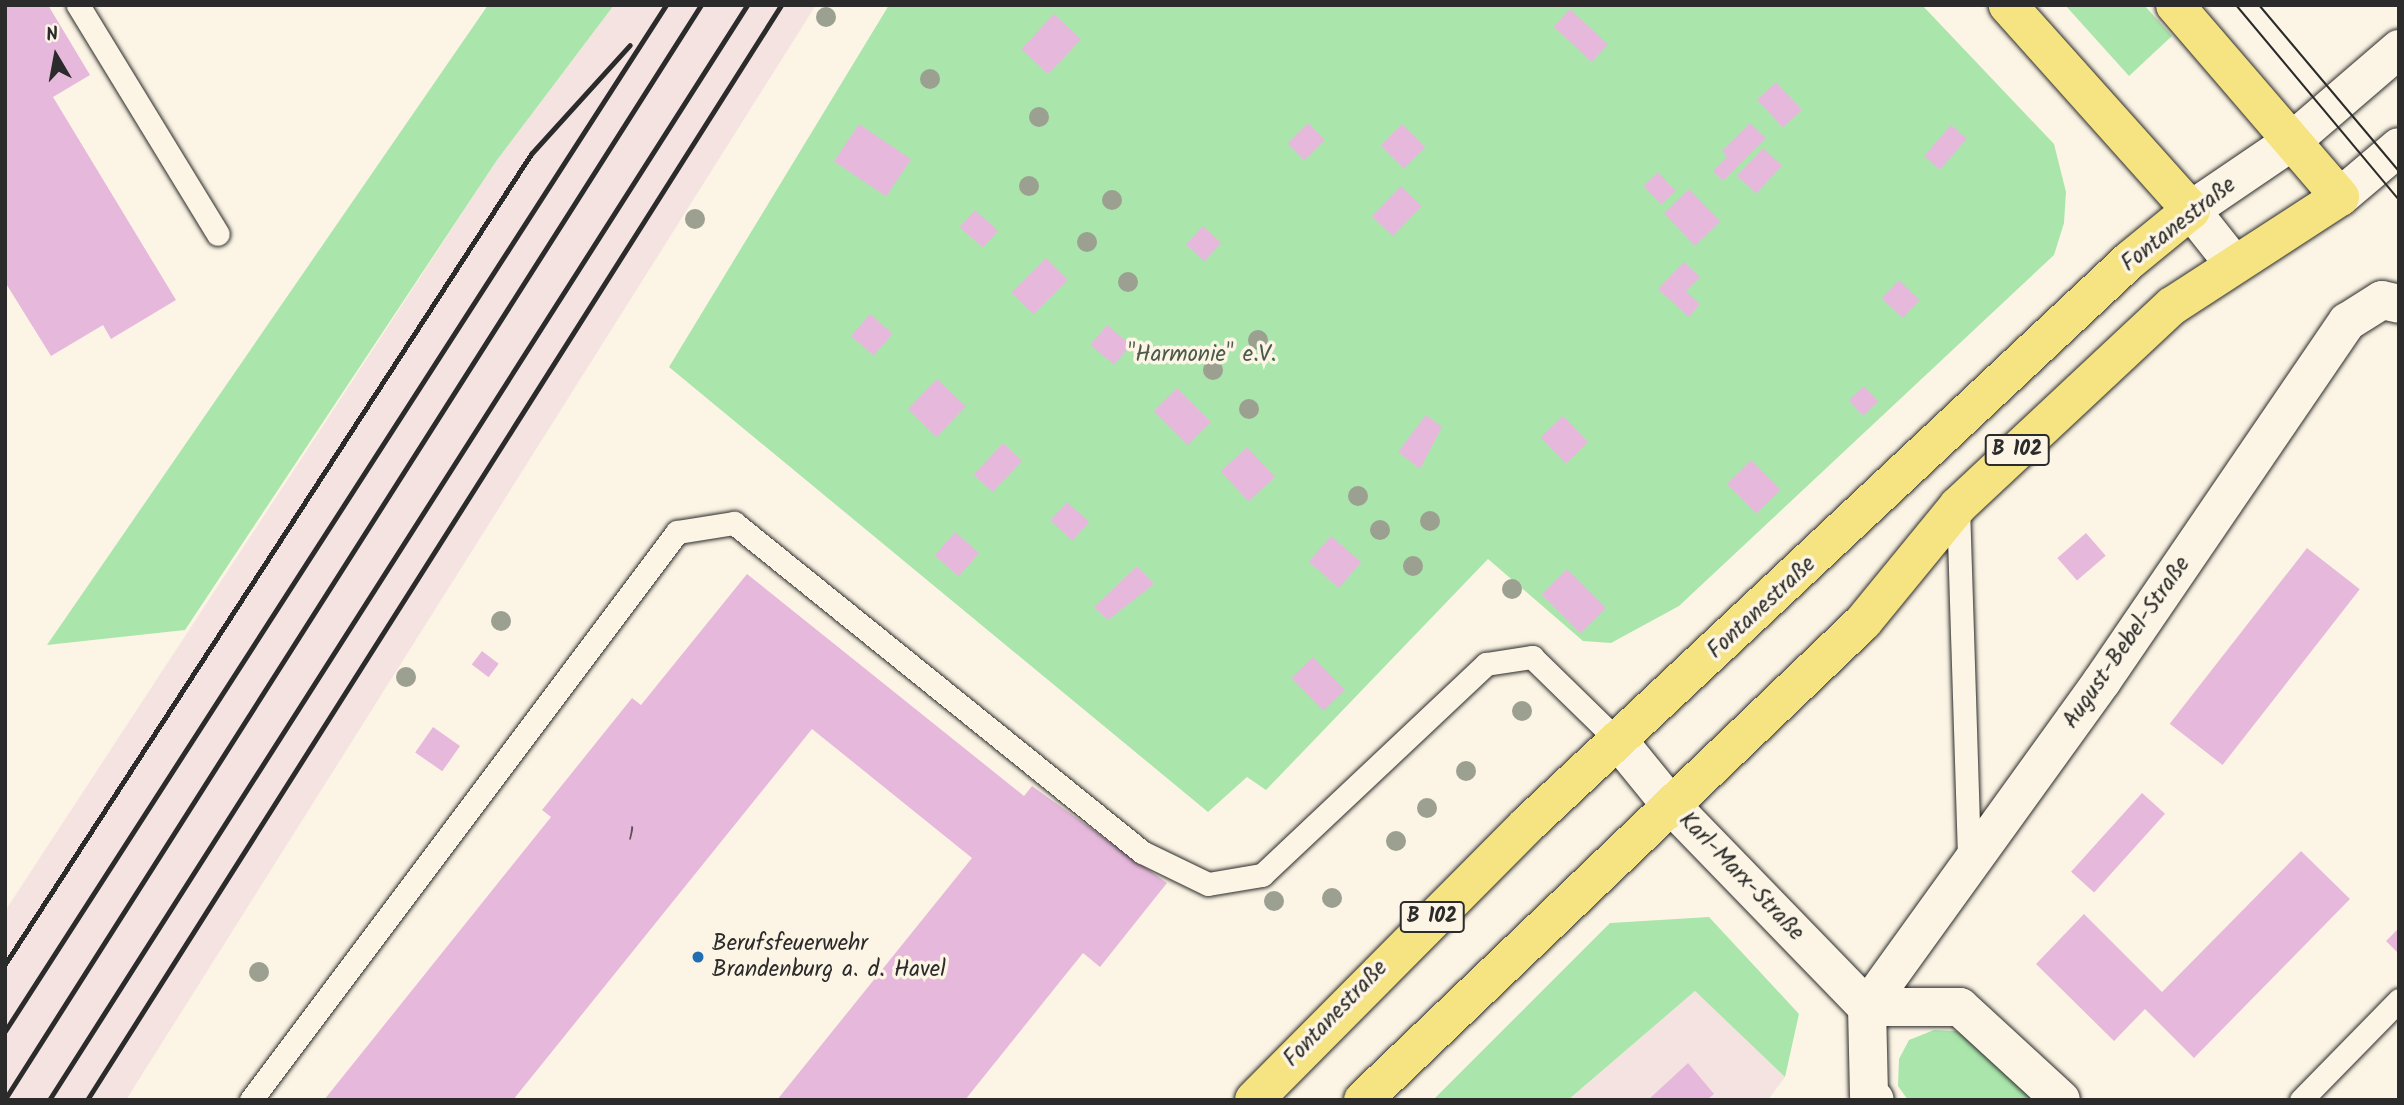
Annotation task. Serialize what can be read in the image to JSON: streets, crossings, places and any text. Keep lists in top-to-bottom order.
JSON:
{
  "streets": {
    "main road": ["Fontanestraße", "B 102"],
    "street": ["August-Bebel-Straße", "Karl-Marx-Straße"]
  },
  "crossings": [
    ["Fontanestraße", "Karl-Marx-Straße"],
    ["B 102", "Karl-Marx-Straße"],
    ["August-Bebel-Straße", "Karl-Marx-Straße"]
  ],
  "parks": ["\"Harmonie\" e.V."],
  "places": ["Berufsfeuerwehr Brandenburg a. d. Havel"],
  "house_numbers": ["1"],
  "north": "top"
}
